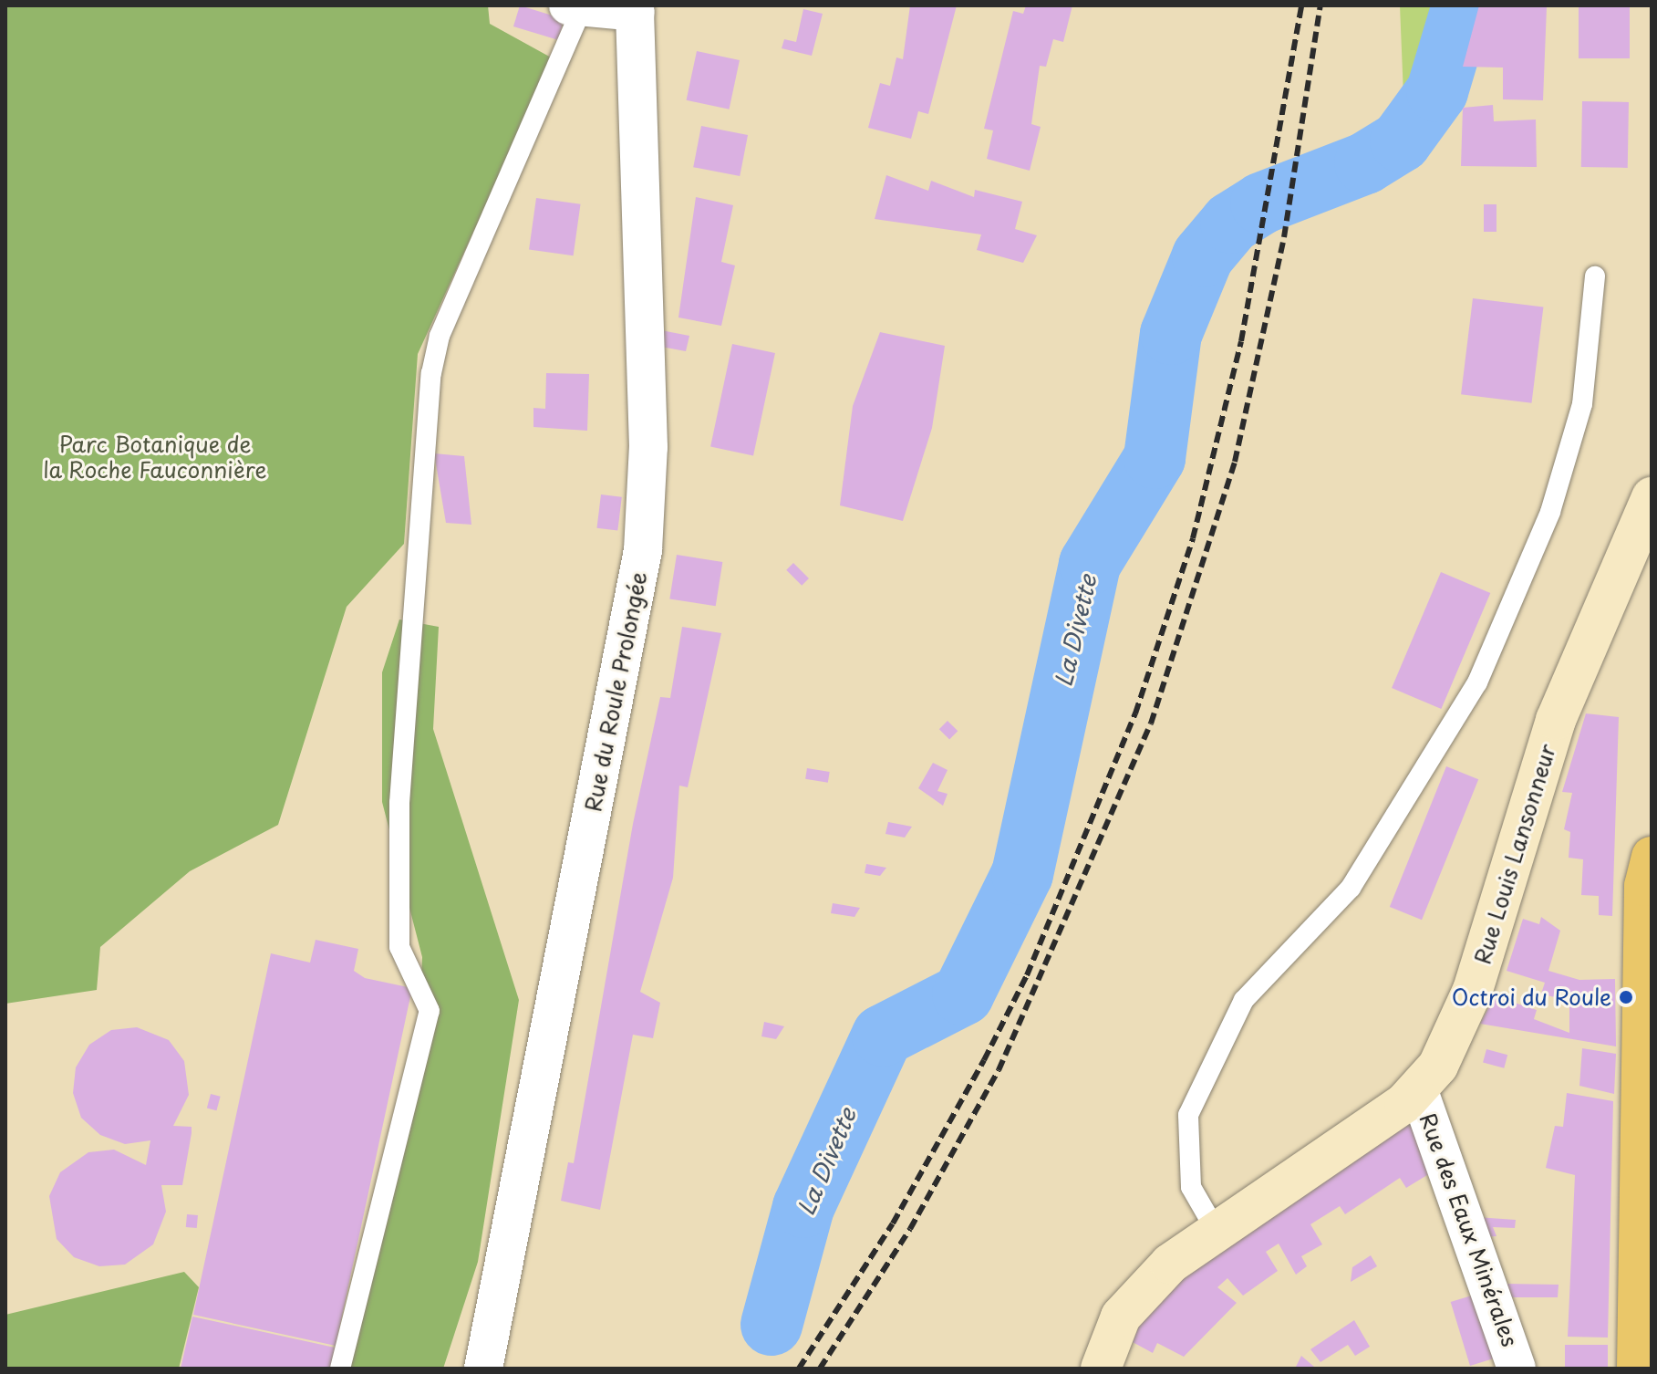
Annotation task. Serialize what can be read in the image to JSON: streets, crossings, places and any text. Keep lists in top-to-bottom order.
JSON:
{
  "streets": {
    "main road": ["Rue Louis Lansonneur"],
    "street": ["Rue du Roule Prolongée", "Rue des Eaux Minérales"]
  },
  "crossings": [
    ["Rue Louis Lansonneur", "Rue des Eaux Minérales"]
  ],
  "water": ["La Divette"],
  "parks": ["Parc Botanique de la Roche Fauconnière"],
  "places": ["Octroi du Roule"]
}
